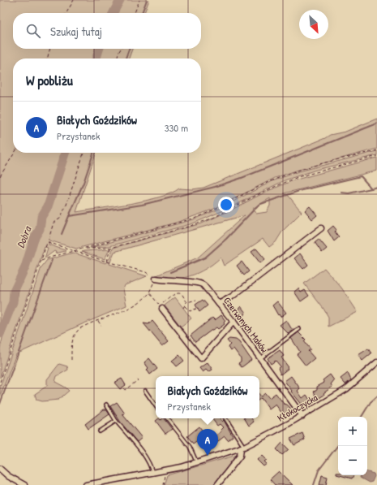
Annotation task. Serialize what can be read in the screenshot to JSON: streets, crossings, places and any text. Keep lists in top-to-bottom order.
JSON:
{
  "streets": {
    "street": ["Czerwonych Maków", "Kłokoczycka"]
  },
  "crossings": [
    ["Czerwonych Maków", "Kłokoczycka"]
  ],
  "water": ["Dobra"],
  "north": "bottom right",
  "page": {
    "search": "Szukaj tutaj",
    "heading": "W pobliżu",
    "list": [
      {
        "mark": "A",
        "name": "Białych Goździków",
        "note": "Przystanek",
        "value": "330 m"
      }
    ],
    "popup": ["Białych Goździków", "Przystanek"],
    "map_buttons": ["+", "−"],
    "pins": "A"
  }
}
